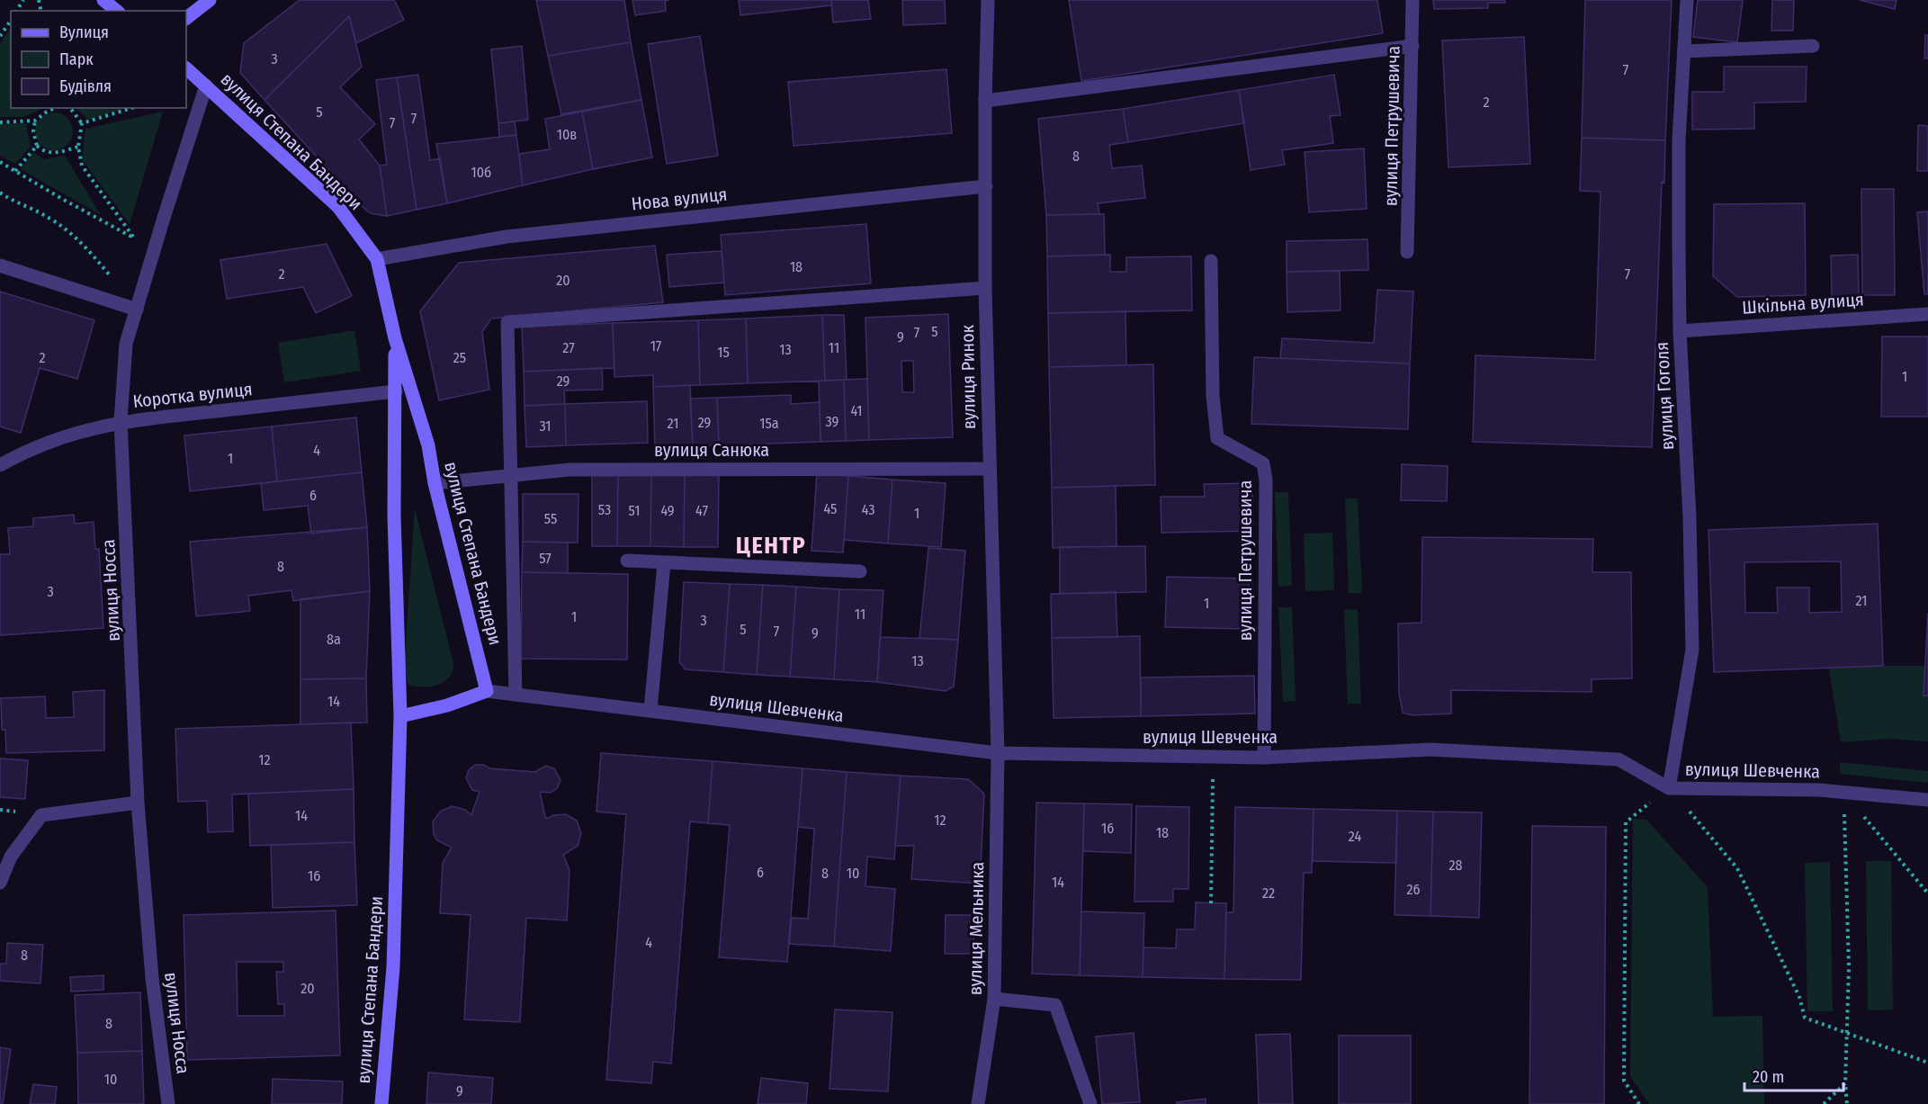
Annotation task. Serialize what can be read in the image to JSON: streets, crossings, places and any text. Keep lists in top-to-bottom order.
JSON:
{
  "streets": {
    "street": [
      "вулиця Петрушевича",
      "вулиця Степана Бандери",
      "Нова вулиця",
      "Шкільна вулиця",
      "вулиця Ринок",
      "Коротка вулиця",
      "вулиця Гоголя",
      "вулиця Санюка",
      "вулиця Носса",
      "вулиця Шевченка",
      "вулиця Мельника"
    ]
  },
  "crossings": [
    ["вулиця Петрушевича", "вулиця Шевченка"],
    ["вулиця Степана Бандери", "Нова вулиця"],
    ["вулиця Степана Бандери", "Коротка вулиця"],
    ["вулиця Степана Бандери", "вулиця Санюка"],
    ["вулиця Степана Бандери", "вулиця Носса"],
    ["вулиця Степана Бандери", "вулиця Шевченка"],
    ["Нова вулиця", "вулиця Ринок"],
    ["Шкільна вулиця", "вулиця Гоголя"],
    ["вулиця Ринок", "вулиця Санюка"],
    ["вулиця Ринок", "вулиця Шевченка"],
    ["вулиця Ринок", "вулиця Мельника"],
    ["Коротка вулиця", "вулиця Носса"],
    ["вулиця Гоголя", "вулиця Шевченка"],
    ["вулиця Шевченка", "вулиця Мельника"]
  ],
  "districts": ["ЦЕНТР"],
  "house_numbers": [
    "3",
    "7",
    "2",
    "5",
    "7",
    "7",
    "10в",
    "8",
    "10б",
    "18",
    "2",
    "7",
    "20",
    "5",
    "7",
    "9",
    "17",
    "27",
    "11",
    "13",
    "15",
    "2",
    "25",
    "1",
    "29",
    "41",
    "39",
    "29",
    "21",
    "15а",
    "31",
    "4",
    "1",
    "6",
    "45",
    "53",
    "43",
    "51",
    "49",
    "47",
    "1",
    "55",
    "57",
    "8",
    "3",
    "21",
    "1",
    "11",
    "1",
    "3",
    "5",
    "7",
    "9",
    "8а",
    "13",
    "14",
    "12",
    "14",
    "12",
    "16",
    "18",
    "24",
    "28",
    "6",
    "8",
    "10",
    "16",
    "14",
    "26",
    "22",
    "4",
    "8",
    "20",
    "8",
    "10",
    "9"
  ],
  "legend": ["Вулиця", "Парк", "Будівля"],
  "scale_bar": "20 m"
}
